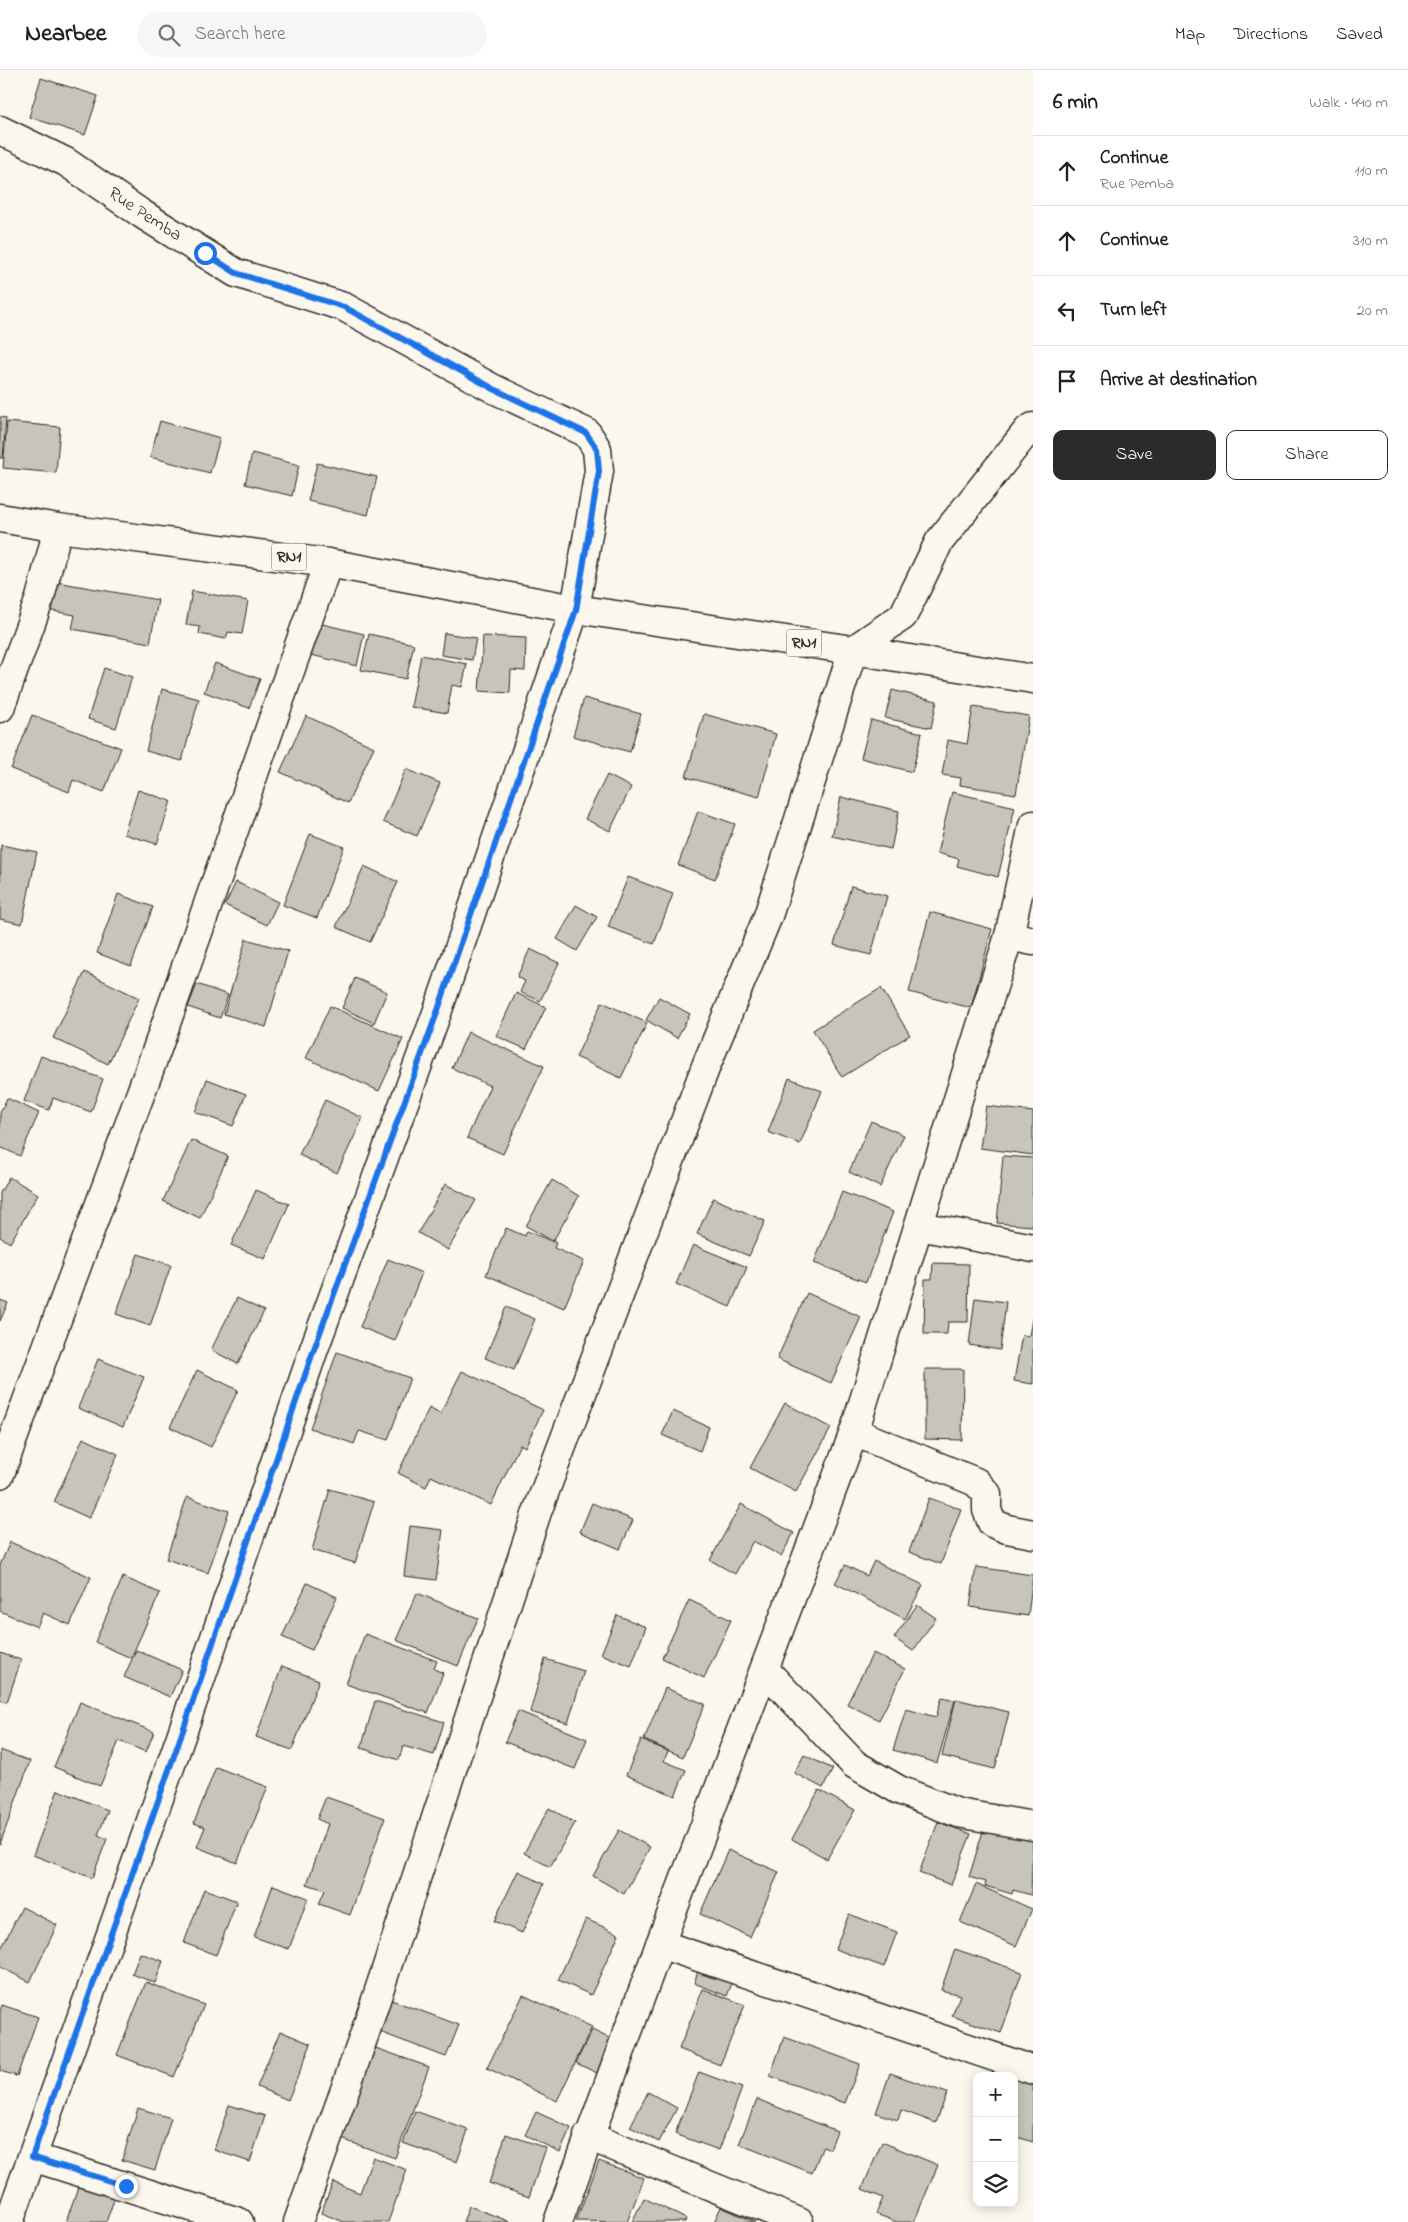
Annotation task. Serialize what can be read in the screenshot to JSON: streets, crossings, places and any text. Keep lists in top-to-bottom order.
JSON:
{
  "streets": {
    "main road": ["Rue Pemba", "RN1"]
  },
  "crossings": [
    ["Rue Pemba", "RN1"]
  ],
  "page": {
    "header": "Nearbee",
    "search": "Search here",
    "nav": ["Map", "Directions", "Saved"],
    "heading": ["6 min", "Walk · 440 m"],
    "list": [
      ["Continue", "Rue Pemba", "110 m"],
      ["Continue", "310 m"],
      ["Turn left", "20 m"],
      "Arrive at destination"
    ],
    "buttons": ["Save", "Share"],
    "map_buttons": ["+", "−"]
  }
}
